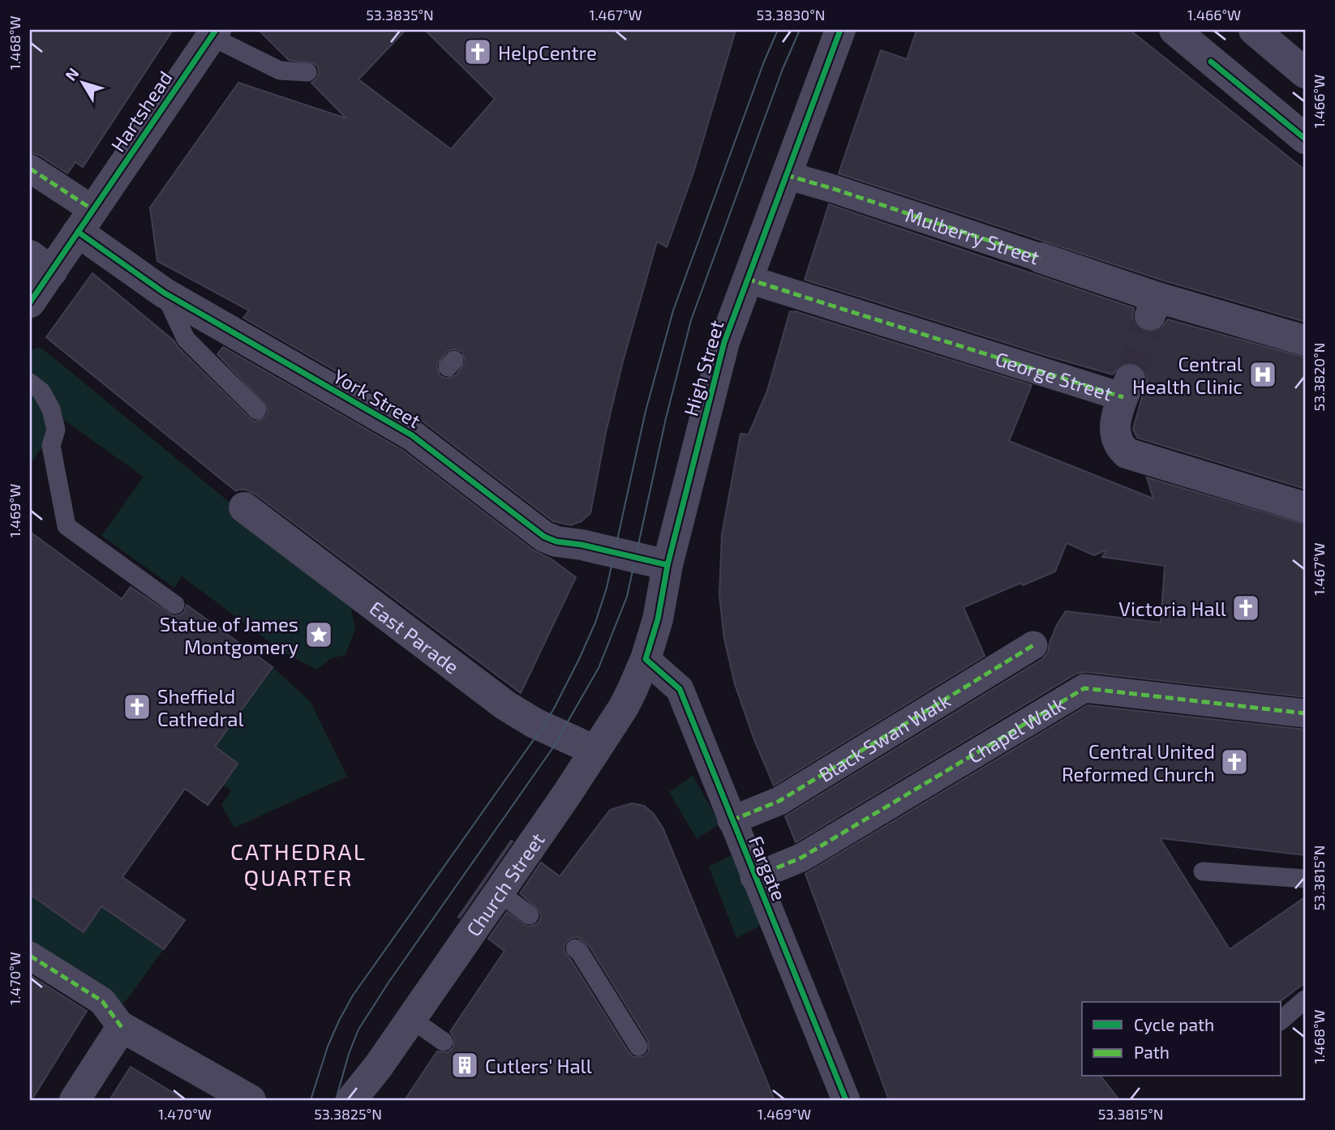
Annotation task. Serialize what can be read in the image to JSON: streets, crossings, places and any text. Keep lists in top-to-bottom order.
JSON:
{
  "streets": {
    "street": [
      "Hartshead",
      "Mulberry Street",
      "High Street",
      "George Street",
      "York Street",
      "East Parade",
      "Chapel Walk",
      "Black Swan Walk",
      "Fargate",
      "Church Street"
    ]
  },
  "crossings": [
    ["Hartshead", "York Street"],
    ["Mulberry Street", "High Street"],
    ["High Street", "George Street"],
    ["High Street", "York Street"],
    ["High Street", "Fargate"],
    ["High Street", "Church Street"],
    ["East Parade", "Church Street"],
    ["Chapel Walk", "Fargate"],
    ["Black Swan Walk", "Fargate"],
    ["Fargate", "Church Street"]
  ],
  "districts": ["CATHEDRAL QUARTER"],
  "places": {
    "church": [
      "HelpCentre",
      "Victoria Hall",
      "Sheffield Cathedral",
      "Central United Reformed Church"
    ],
    "hospital": ["Central Health Clinic"],
    "place": ["Statue of James Montgomery"],
    "building": ["Cutlers' Hall"]
  },
  "legend": ["Cycle path", "Path"],
  "north": "top left",
  "coordinates": [
    "53.3835°N",
    "1.467°W",
    "53.3830°N",
    "1.466°W",
    "1.468°W",
    "53.3820°N",
    "1.469°W",
    "53.3815°N",
    "1.470°W",
    "53.3825°N"
  ]
}
